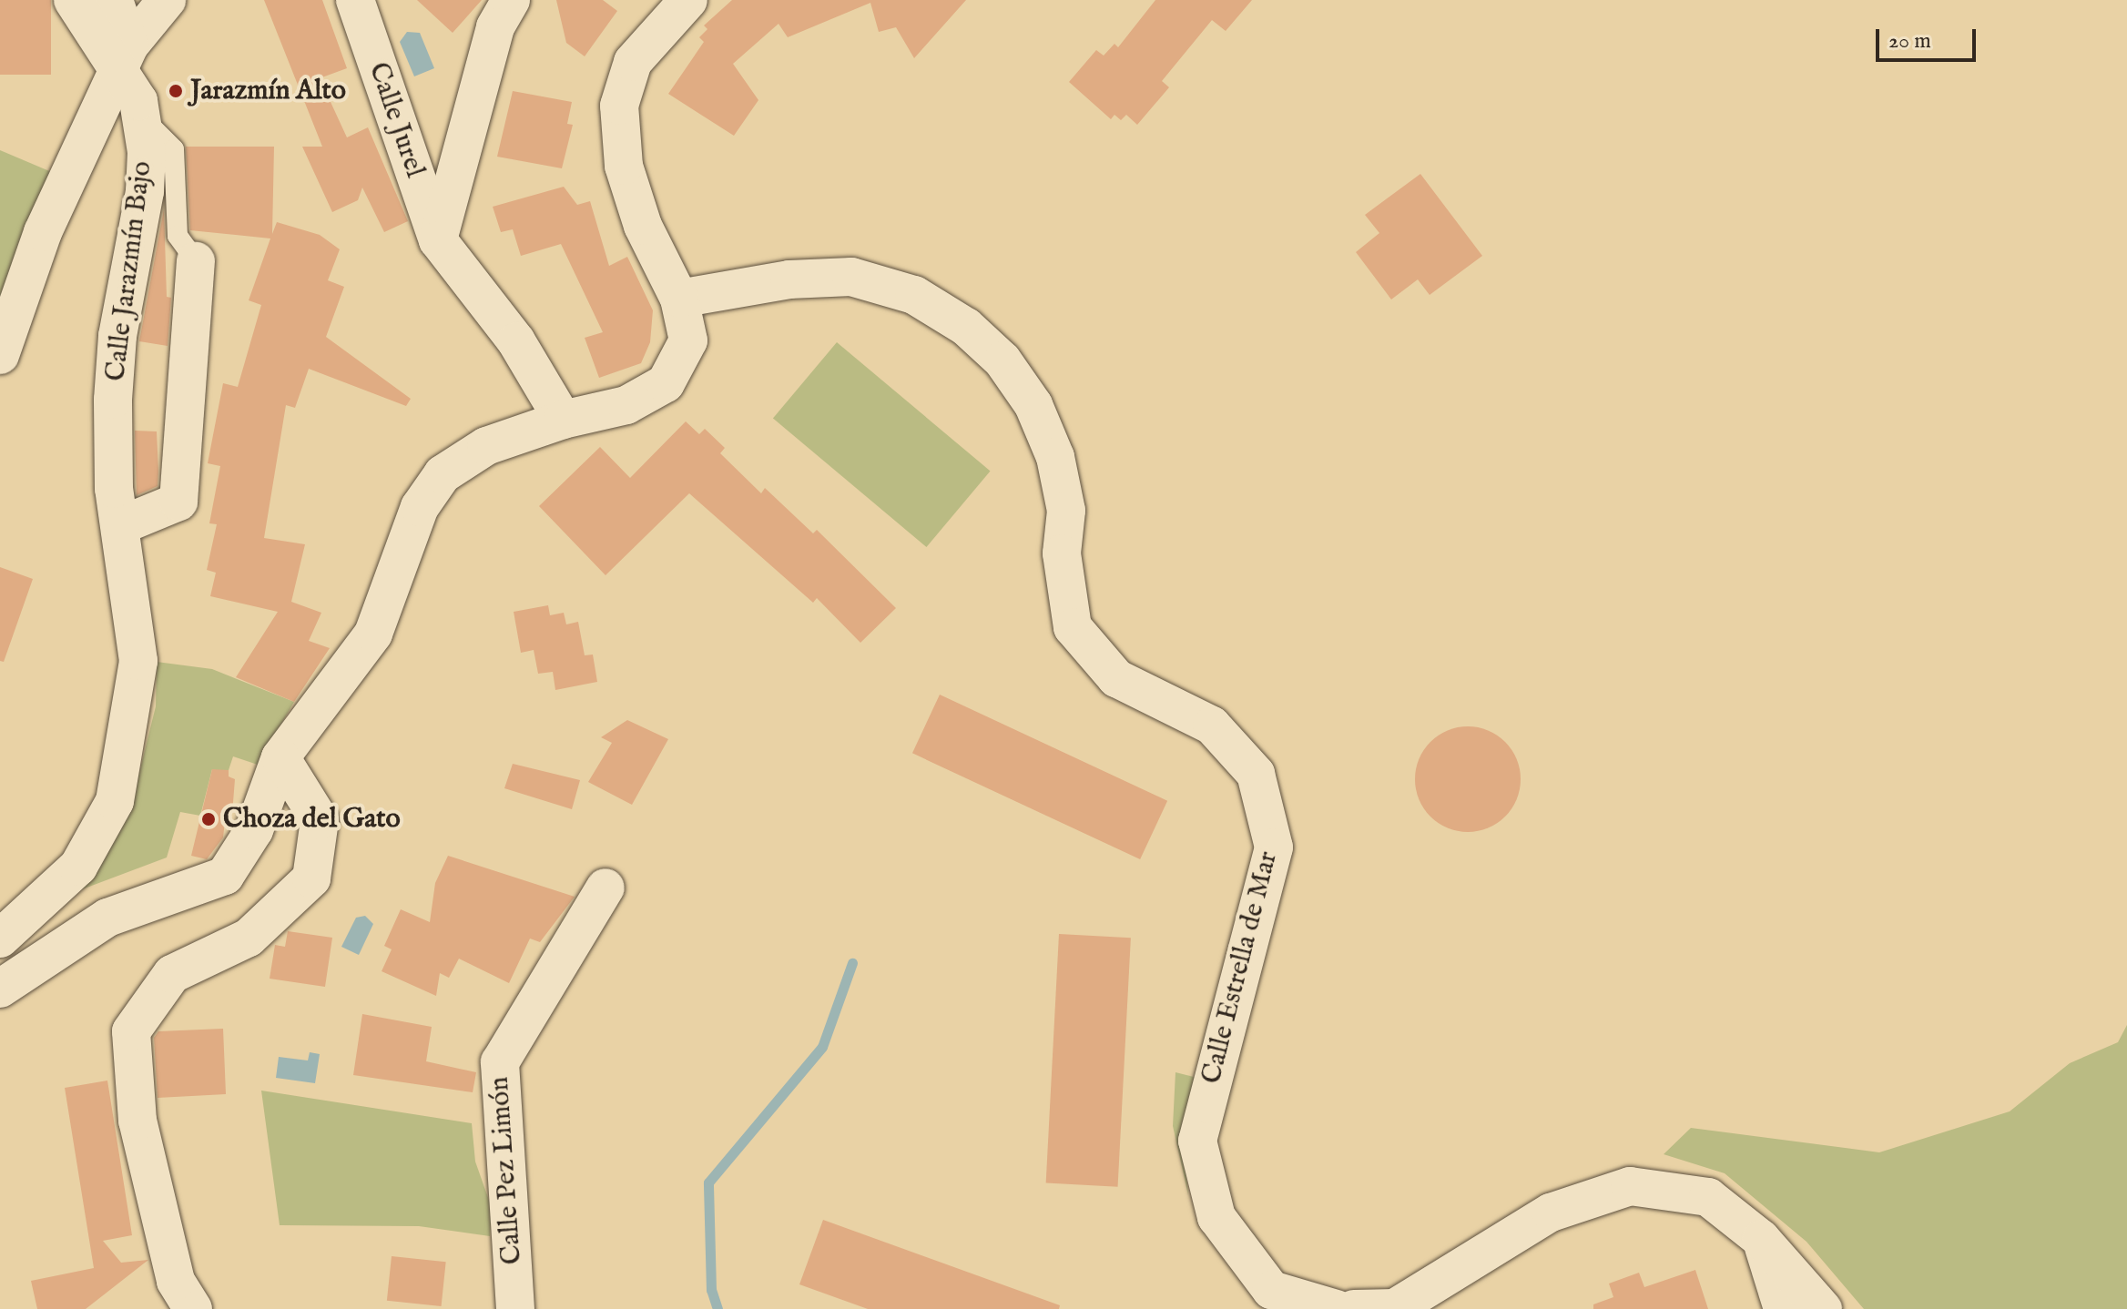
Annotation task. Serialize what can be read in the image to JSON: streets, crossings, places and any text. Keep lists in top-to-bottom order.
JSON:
{
  "streets": {
    "street": [
      "Calle Jurel",
      "Calle Jarazmín Bajo",
      "Calle Estrella de Mar",
      "Calle Pez Limón"
    ]
  },
  "places": ["Jarazmín Alto", "Choza del Gato"],
  "scale_bar": "20 m"
}
